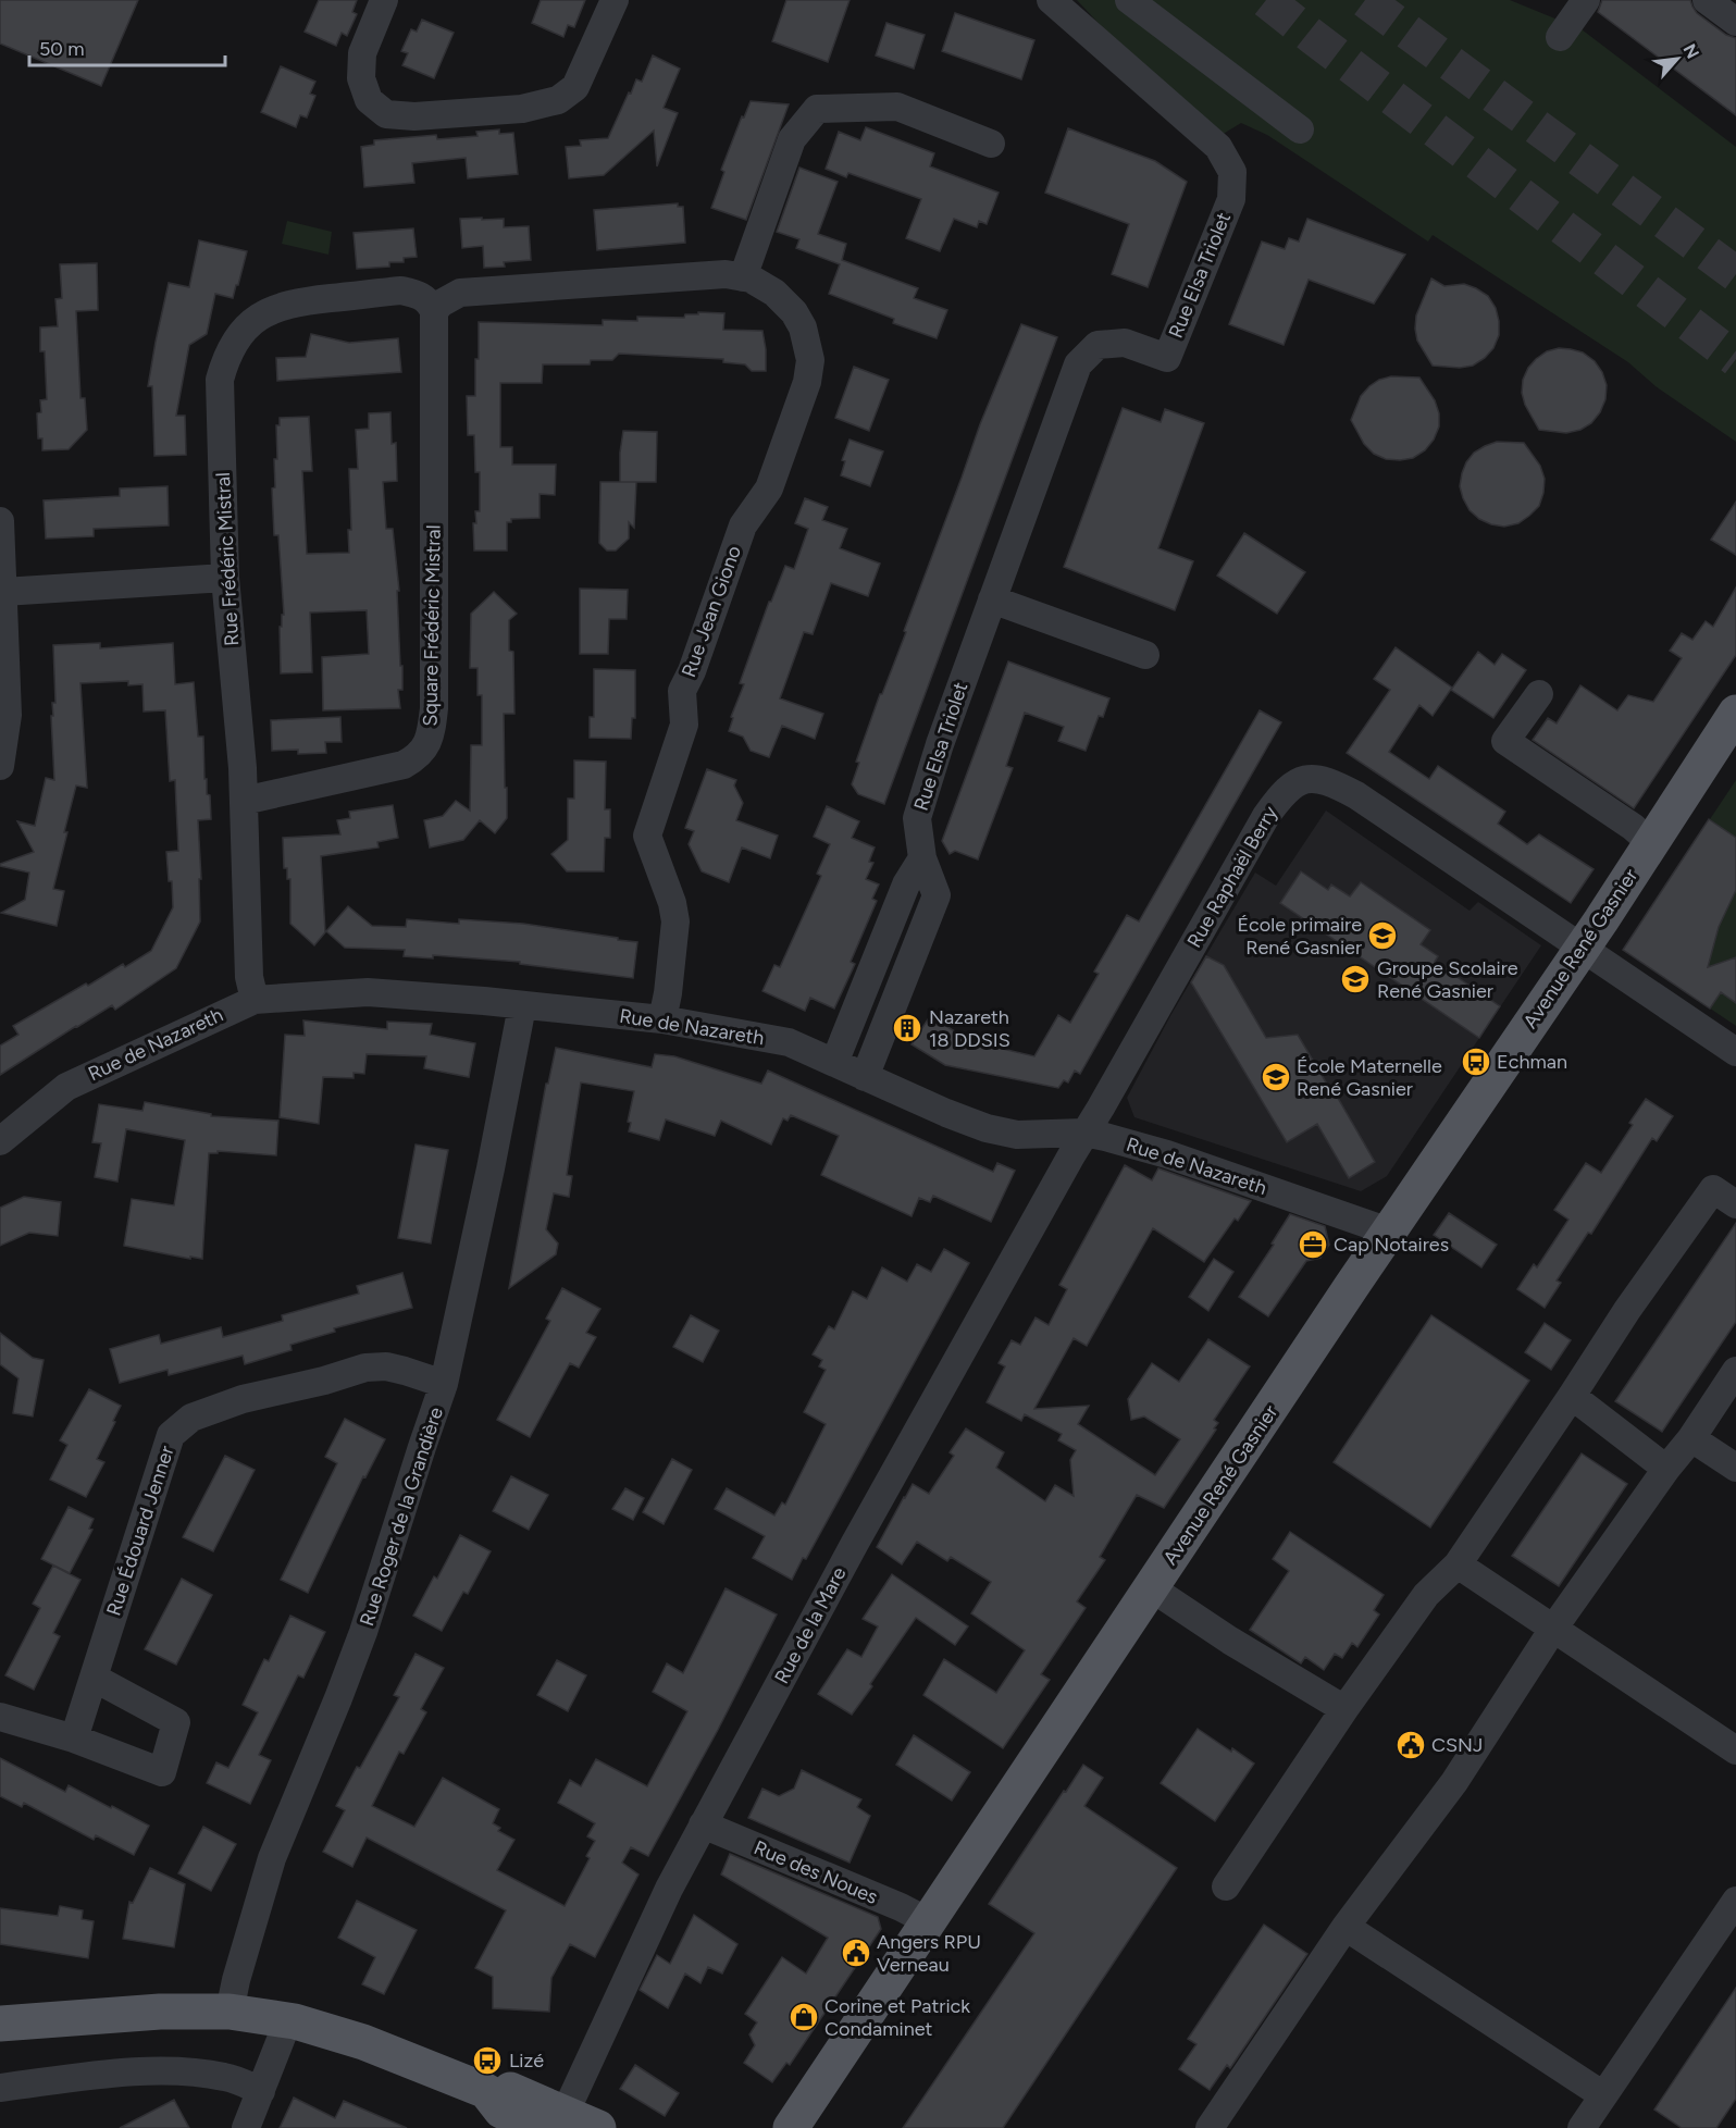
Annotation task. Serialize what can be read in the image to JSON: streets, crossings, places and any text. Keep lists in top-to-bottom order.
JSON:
{
  "streets": {
    "main road": ["Avenue René Gasnier"],
    "street": [
      "Rue Elsa Triolet",
      "Rue Frédéric Mistral",
      "Rue Jean Giono",
      "Square Frédéric Mistral",
      "Rue Raphaël Berry",
      "Rue de Nazareth",
      "Rue Roger de la Grandière",
      "Rue Édouard Jenner",
      "Rue de la Mare",
      "Rue des Noues"
    ]
  },
  "crossings": [
    ["Rue Elsa Triolet", "Rue de Nazareth"],
    ["Rue Frédéric Mistral", "Rue Jean Giono"],
    ["Rue Frédéric Mistral", "Square Frédéric Mistral"],
    ["Rue Frédéric Mistral", "Rue de Nazareth"],
    ["Rue Jean Giono", "Square Frédéric Mistral"],
    ["Rue Jean Giono", "Rue de Nazareth"],
    ["Rue Raphaël Berry", "Avenue René Gasnier"],
    ["Rue Raphaël Berry", "Rue de Nazareth"],
    ["Rue Raphaël Berry", "Rue de la Mare"],
    ["Avenue René Gasnier", "Rue de Nazareth"],
    ["Avenue René Gasnier", "Rue des Noues"],
    ["Rue de Nazareth", "Rue Roger de la Grandière"],
    ["Rue de Nazareth", "Rue de la Mare"],
    ["Rue Roger de la Grandière", "Rue Édouard Jenner"],
    ["Rue de la Mare", "Rue des Noues"]
  ],
  "places": {
    "school or university": ["École primaire René Gasnier", "Groupe Scolaire René Gasnier", "École Maternelle René Gasnier"],
    "building": ["Nazareth 18 DDSIS"],
    "bus stop": ["Echman", "Lizé"],
    "office": ["Cap Notaires"],
    "public building": ["CSNJ", "Angers RPU Verneau"],
    "shop": ["Corine et Patrick Condaminet"]
  },
  "scale_bar": "50 m",
  "north": "top right"
}
